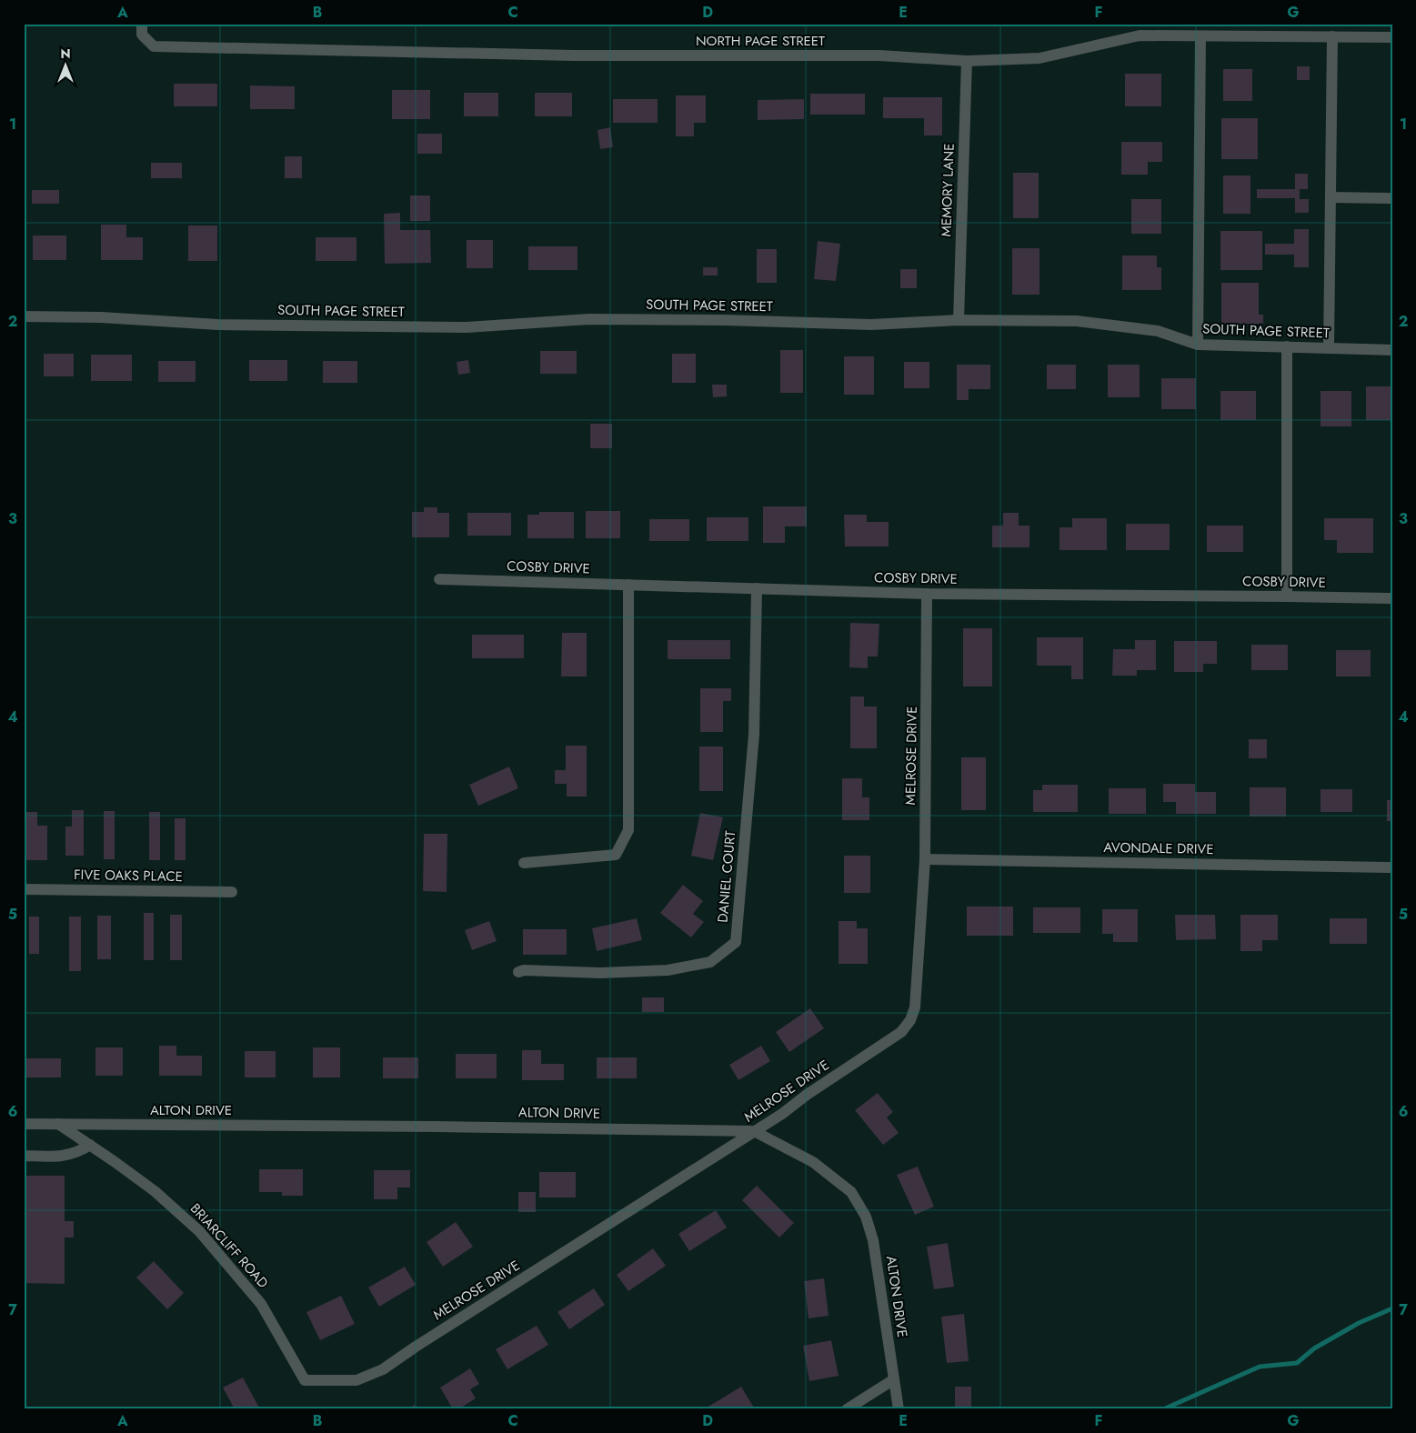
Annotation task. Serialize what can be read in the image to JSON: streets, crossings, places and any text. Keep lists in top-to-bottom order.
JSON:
{
  "streets": {
    "street": [
      "NORTH PAGE STREET",
      "MEMORY LANE",
      "SOUTH PAGE STREET",
      "COSBY DRIVE",
      "MELROSE DRIVE",
      "AVONDALE DRIVE",
      "FIVE OAKS PLACE",
      "DANIEL COURT",
      "ALTON DRIVE",
      "BRIARCLIFF ROAD"
    ]
  },
  "crossings": [
    ["NORTH PAGE STREET", "MEMORY LANE"],
    ["MEMORY LANE", "SOUTH PAGE STREET"],
    ["COSBY DRIVE", "MELROSE DRIVE"],
    ["COSBY DRIVE", "DANIEL COURT"],
    ["MELROSE DRIVE", "AVONDALE DRIVE"],
    ["MELROSE DRIVE", "ALTON DRIVE"],
    ["MELROSE DRIVE", "BRIARCLIFF ROAD"],
    ["ALTON DRIVE", "BRIARCLIFF ROAD"]
  ],
  "north": "top",
  "grid": {
    "columns": [
      "A",
      "B",
      "C",
      "D",
      "E",
      "F",
      "G"
    ],
    "rows": [
      "1",
      "2",
      "3",
      "4",
      "5",
      "6",
      "7"
    ]
  }
}
